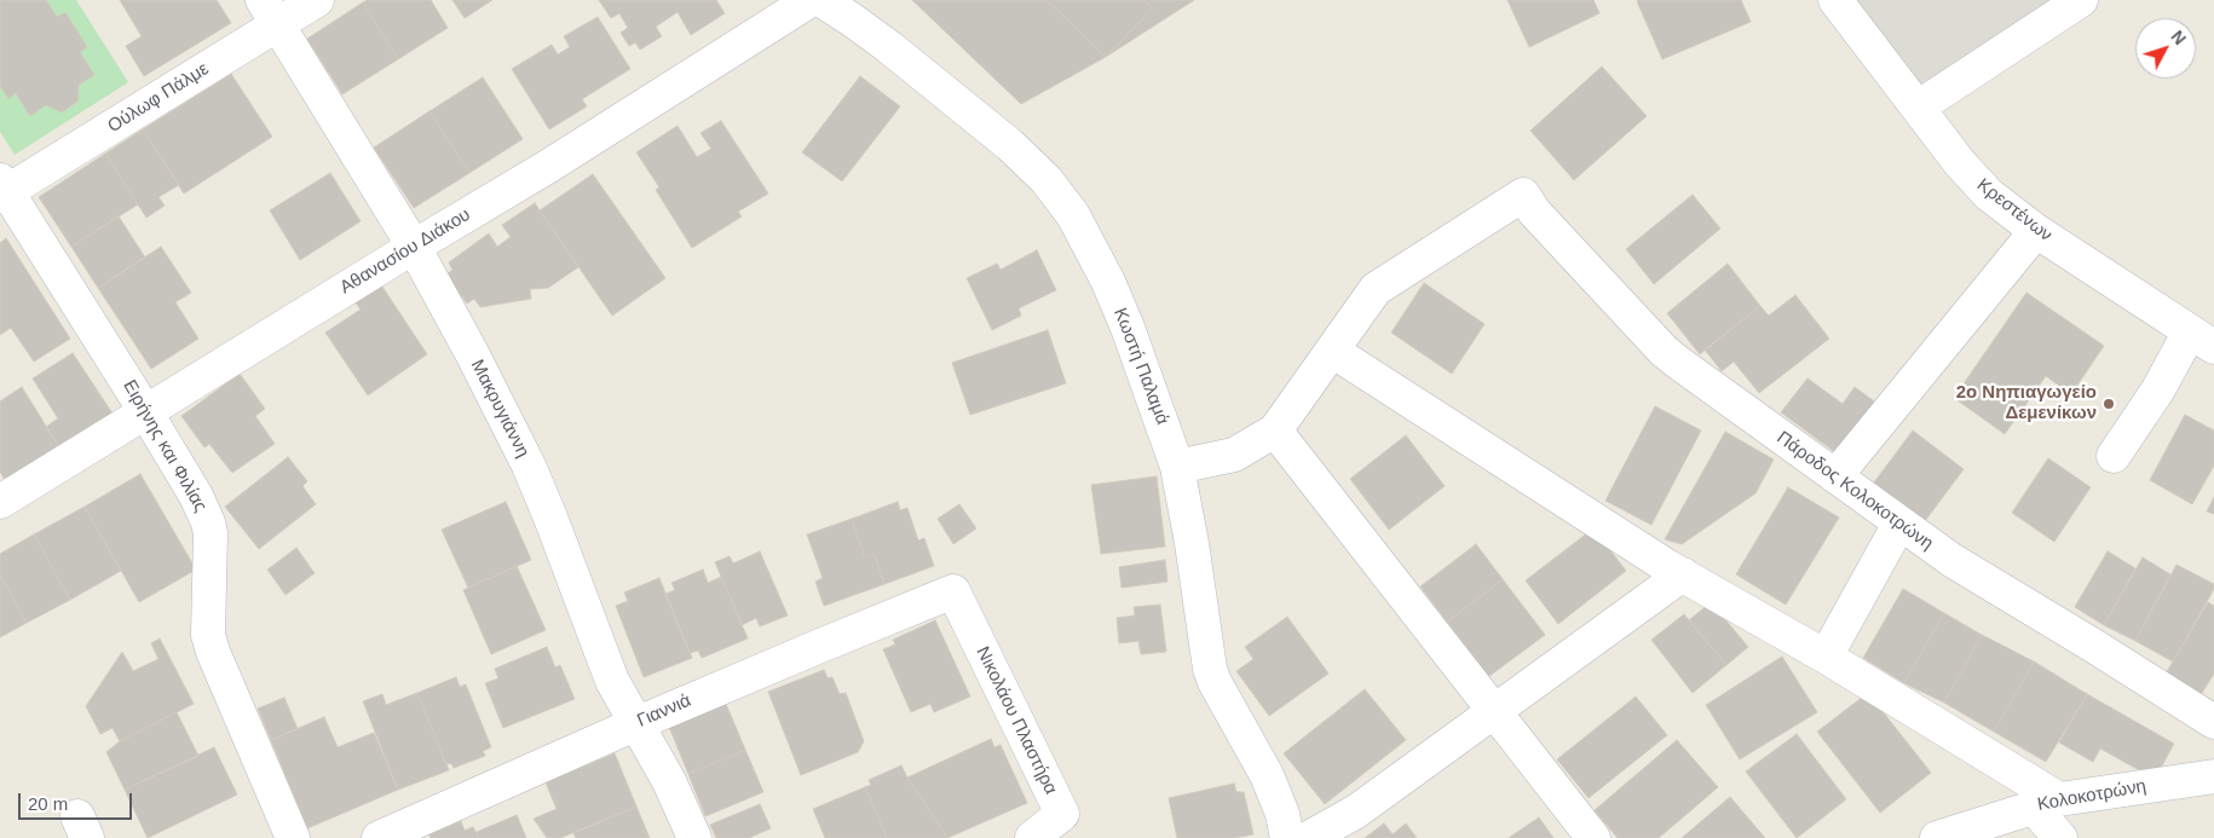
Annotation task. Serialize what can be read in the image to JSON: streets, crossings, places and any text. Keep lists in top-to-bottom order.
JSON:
{
  "streets": {
    "street": [
      "Ούλωφ Πάλμε",
      "Κρεστένων",
      "Αθανασίου Διάκου",
      "Κωστή Παλαμά",
      "Μακρυγιάννη",
      "Ειρήνης και Φιλίας",
      "Πάροδος Κολοκοτρώνη",
      "Γιαννιά",
      "Νικολάου Πλαστήρα",
      "Κολοκοτρώνη"
    ]
  },
  "crossings": [
    ["Ούλωφ Πάλμε", "Μακρυγιάννη"],
    ["Ούλωφ Πάλμε", "Ειρήνης και Φιλίας"],
    ["Αθανασίου Διάκου", "Μακρυγιάννη"],
    ["Αθανασίου Διάκου", "Ειρήνης και Φιλίας"],
    ["Μακρυγιάννη", "Γιαννιά"],
    ["Γιαννιά", "Νικολάου Πλαστήρα"]
  ],
  "places": ["2ο Νηπιαγωγείο Δεμενίκων"],
  "scale_bar": "20 m",
  "north": "top right"
}
